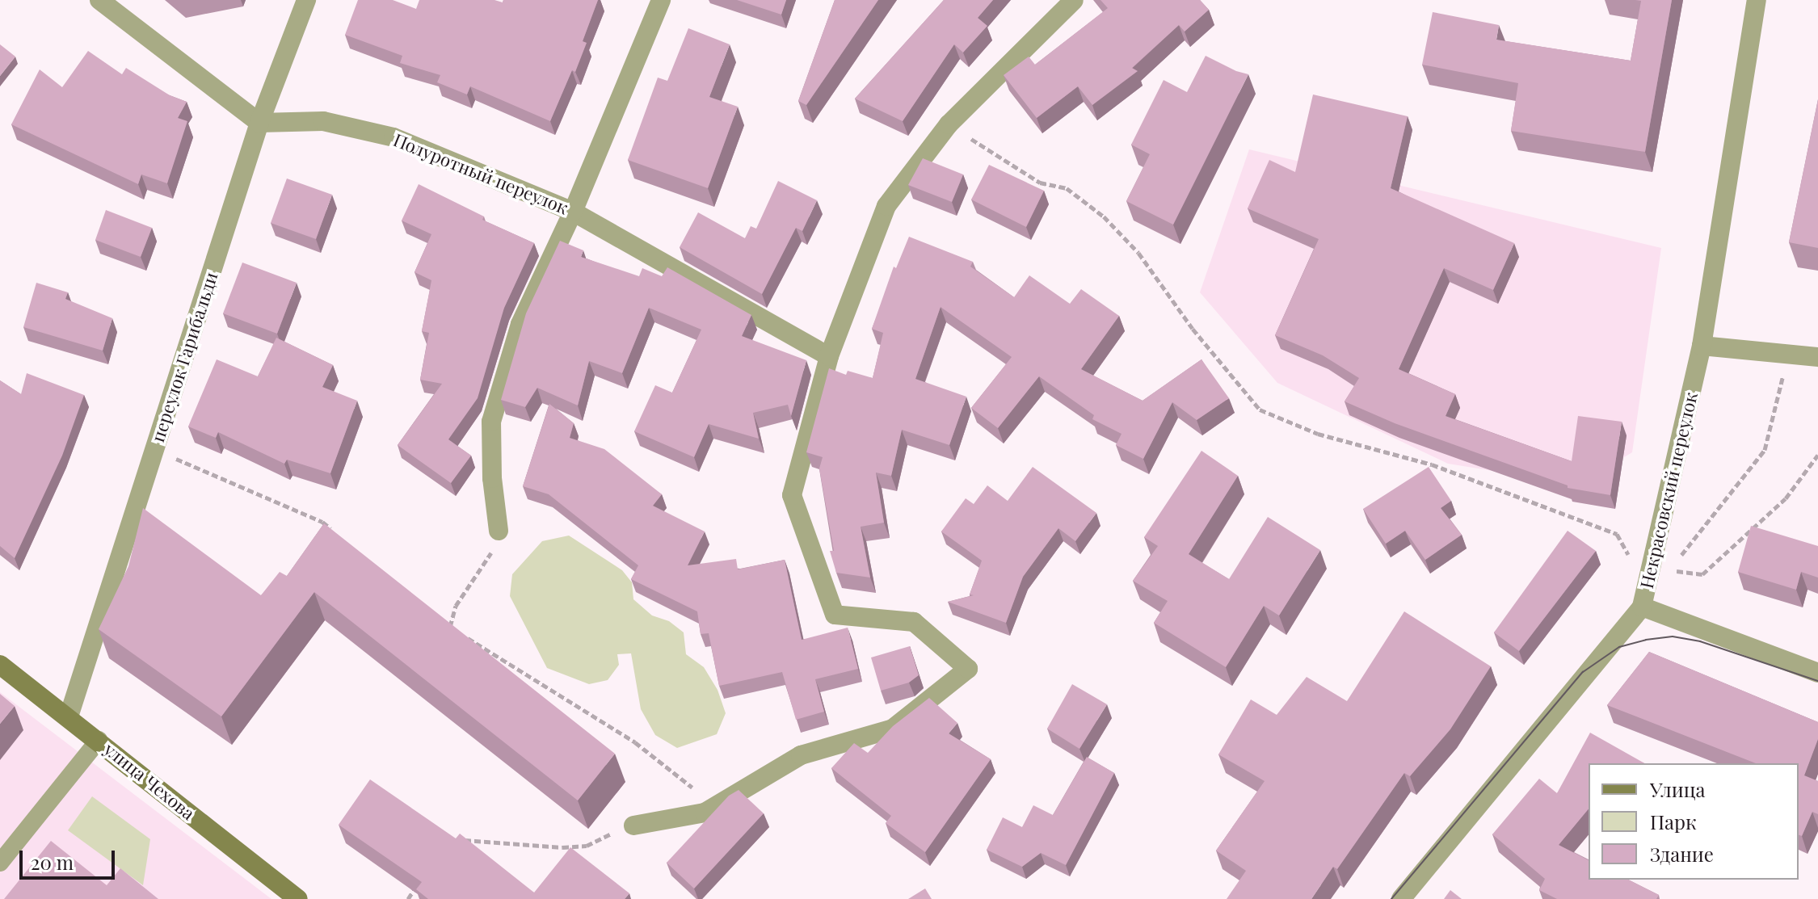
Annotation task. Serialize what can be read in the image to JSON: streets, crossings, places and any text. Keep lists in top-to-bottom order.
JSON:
{
  "streets": {
    "main road": ["улица Чехова"],
    "street": ["Полуротный переулок", "переулок Гарибальди", "Некрасовский переулок"]
  },
  "crossings": [
    ["Полуротный переулок", "переулок Гарибальди"],
    ["переулок Гарибальди", "улица Чехова"]
  ],
  "legend": ["Улица", "Парк", "Здание"],
  "scale_bar": "20 m"
}
